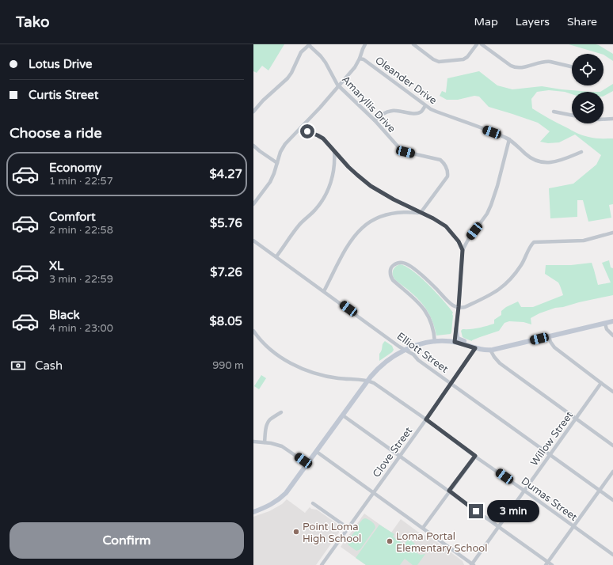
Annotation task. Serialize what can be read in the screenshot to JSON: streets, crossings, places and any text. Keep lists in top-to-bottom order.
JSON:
{
  "streets": {
    "street": [
      "Oleander Drive",
      "Amaryllis Drive",
      "Elliott Street",
      "Willow Street",
      "Clove Street",
      "Dumas Street"
    ]
  },
  "crossings": [
    ["Elliott Street", "Willow Street"],
    ["Elliott Street", "Clove Street"],
    ["Willow Street", "Dumas Street"],
    ["Clove Street", "Dumas Street"]
  ],
  "places": ["Point Loma High School", "Loma Portal Elementary School"],
  "page": {
    "header": "Tako",
    "nav": ["Map", "Layers", "Share"],
    "banner": ["Lotus Drive", "Curtis Street"],
    "heading": "Choose a ride",
    "list": [
      {
        "name": "Economy",
        "note": "1 min · 22:57",
        "value": "$4.27"
      },
      {
        "name": "Comfort",
        "note": "2 min · 22:58",
        "value": "$5.76"
      },
      {
        "name": "XL",
        "note": "3 min · 22:59",
        "value": "$7.26"
      },
      {
        "name": "Black",
        "note": "4 min · 23:00",
        "value": "$8.05"
      }
    ],
    "pay": ["Cash", "990 m"],
    "bubble": "3 min",
    "buttons": "Confirm"
  }
}
